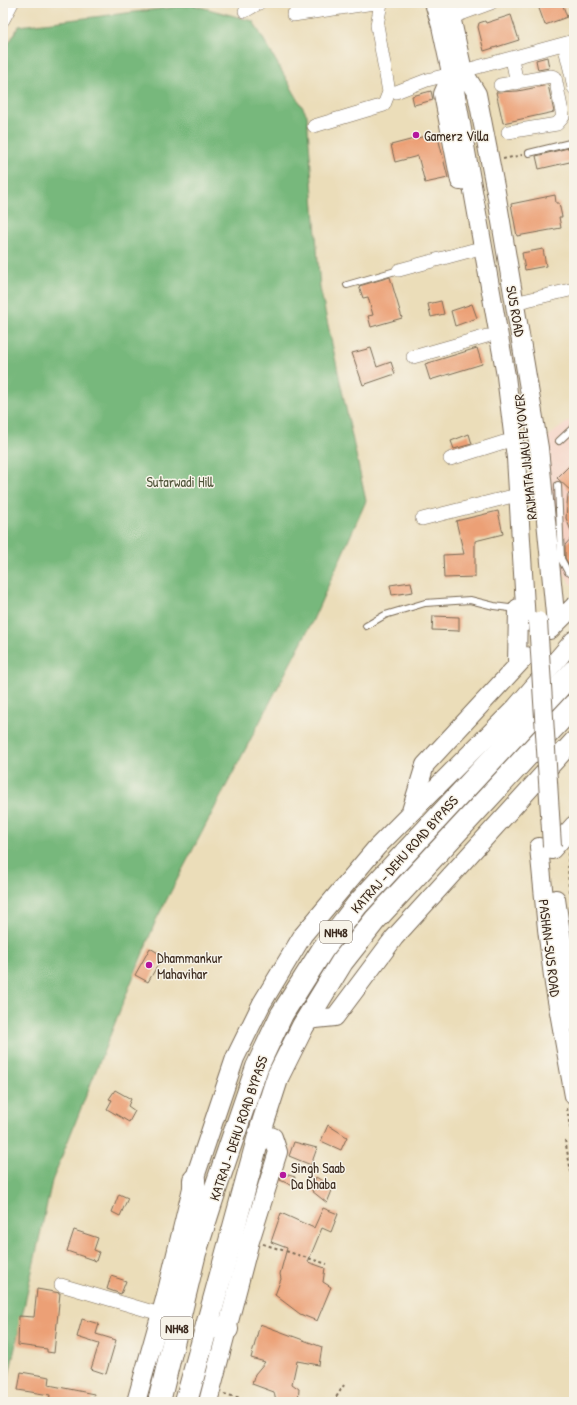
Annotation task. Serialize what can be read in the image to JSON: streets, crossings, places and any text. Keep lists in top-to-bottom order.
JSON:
{
  "streets": {
    "highway": ["KATRAJ - DEHU ROAD BYPASS", "NH48"],
    "street": ["SUS ROAD", "RAJMATA JIJAU FLYOVER", "PASHAN-SUS ROAD"]
  },
  "crossings": [
    ["SUS ROAD", "RAJMATA JIJAU FLYOVER"],
    ["RAJMATA JIJAU FLYOVER", "PASHAN-SUS ROAD"]
  ],
  "parks": ["Sutarwadi Hill"],
  "places": ["Gamerz Villa", "Dhammankur Mahavihar", "Singh Saab Da Dhaba"]
}
